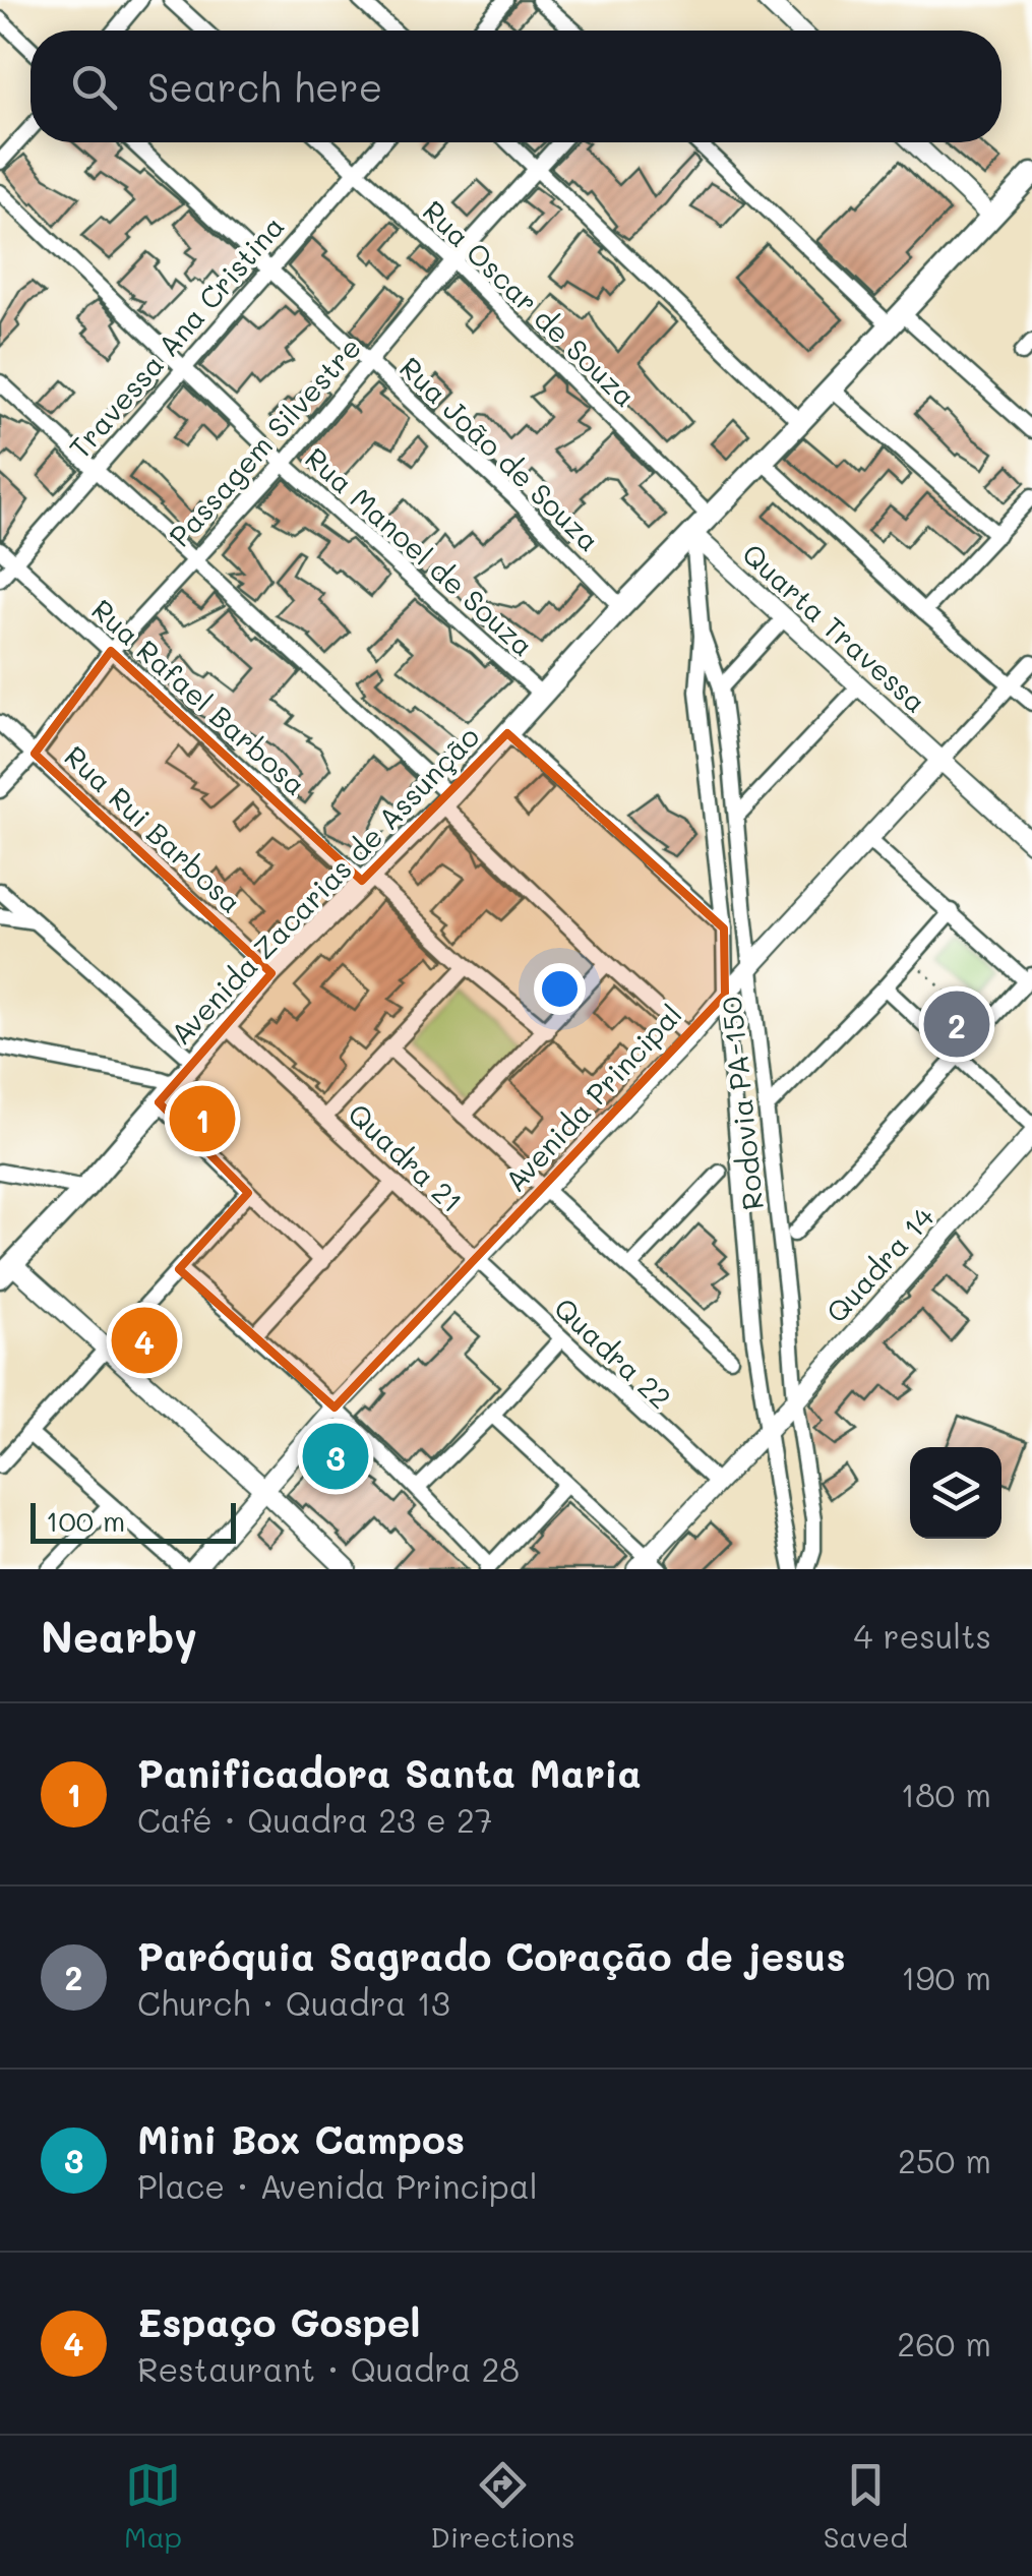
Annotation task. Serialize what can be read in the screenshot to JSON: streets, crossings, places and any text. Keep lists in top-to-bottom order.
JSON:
{
  "streets": {
    "main road": ["Avenida Zacarias de Assunção"],
    "street": [
      "Rua Oscar de Souza",
      "Travessa Ana Cristina",
      "Passagem Silvestre",
      "Rua João de Souza",
      "Rua Manoel de Souza",
      "Quarta Travessa",
      "Rua Rafael Barbosa",
      "Rua Rui Barbosa",
      "Avenida Principal",
      "Rodovia PA-150",
      "Quadra 21",
      "Quadra 14",
      "Quadra 22"
    ]
  },
  "crossings": [
    ["Rua Oscar de Souza", "Travessa Ana Cristina"],
    ["Rua Oscar de Souza", "Passagem Silvestre"],
    ["Rua Oscar de Souza", "Avenida Zacarias de Assunção"],
    ["Travessa Ana Cristina", "Rua João de Souza"],
    ["Travessa Ana Cristina", "Rua Manoel de Souza"],
    ["Travessa Ana Cristina", "Rua Rafael Barbosa"],
    ["Passagem Silvestre", "Rua João de Souza"],
    ["Passagem Silvestre", "Rua Manoel de Souza"],
    ["Passagem Silvestre", "Rua Rafael Barbosa"],
    ["Passagem Silvestre", "Rua Rui Barbosa"],
    ["Rua João de Souza", "Avenida Zacarias de Assunção"],
    ["Rua Manoel de Souza", "Avenida Zacarias de Assunção"],
    ["Quarta Travessa", "Avenida Zacarias de Assunção"],
    ["Quarta Travessa", "Avenida Principal"],
    ["Quarta Travessa", "Rodovia PA-150"],
    ["Rua Rafael Barbosa", "Avenida Zacarias de Assunção"],
    ["Rua Rafael Barbosa", "Quadra 21"],
    ["Rua Rui Barbosa", "Avenida Zacarias de Assunção"],
    ["Avenida Zacarias de Assunção", "Rodovia PA-150"],
    ["Avenida Principal", "Rodovia PA-150"],
    ["Avenida Principal", "Quadra 21"],
    ["Avenida Principal", "Quadra 22"],
    ["Rodovia PA-150", "Quadra 14"],
    ["Quadra 21", "Quadra 22"],
    ["Quadra 14", "Quadra 22"]
  ],
  "scale_bar": "100 m",
  "page": {
    "search": "Search here",
    "pins": [
      "2",
      "1",
      "4",
      "3"
    ],
    "scale": "100 m",
    "heading": ["Nearby", "4 results"],
    "list": [
      {
        "mark": "1",
        "name": "Panificadora Santa Maria",
        "note": "Café · Quadra 23 e 27",
        "value": "180 m"
      },
      {
        "mark": "2",
        "name": "Paróquia Sagrado Coração de jesus",
        "note": "Church · Quadra 13",
        "value": "190 m"
      },
      {
        "mark": "3",
        "name": "Mini Box Campos",
        "note": "Place · Avenida Principal",
        "value": "250 m"
      },
      {
        "mark": "4",
        "name": "Espaço Gospel",
        "note": "Restaurant · Quadra 28",
        "value": "260 m"
      }
    ],
    "nav": ["Map", "Directions", "Saved"]
  }
}
